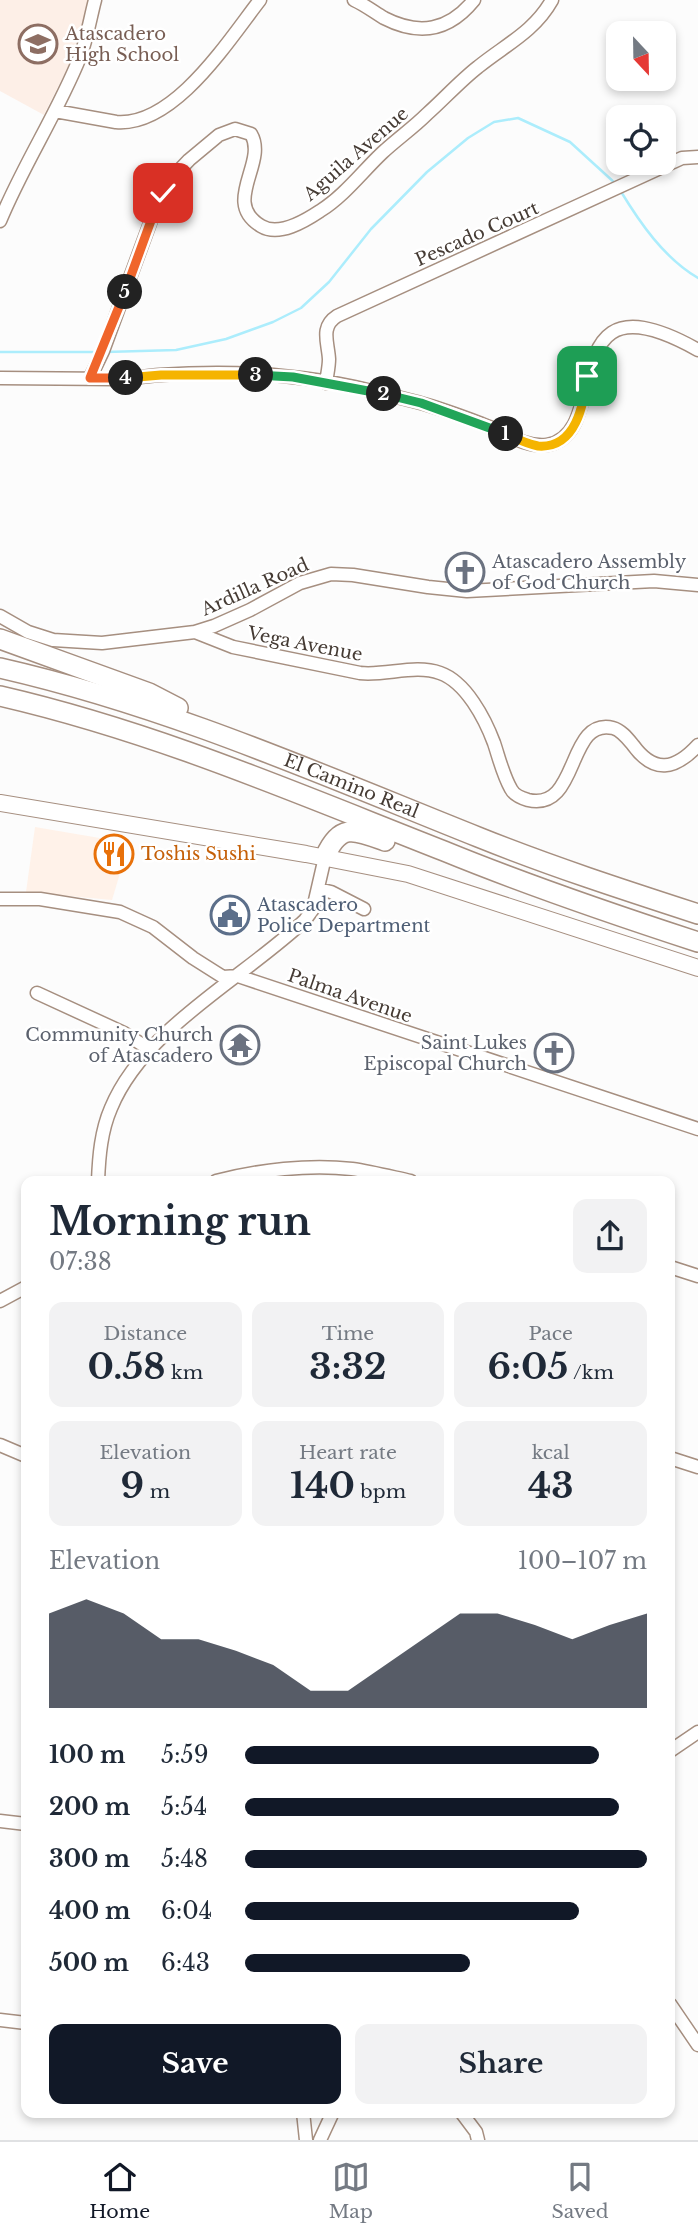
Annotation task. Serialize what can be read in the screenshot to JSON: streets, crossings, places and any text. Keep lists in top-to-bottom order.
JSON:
{
  "streets": {
    "highway": ["El Camino Real"],
    "street": [
      "Aguila Avenue",
      "Pescado Court",
      "Ardilla Road",
      "Vega Avenue",
      "Palma Avenue"
    ]
  },
  "crossings": [
    ["Ardilla Road", "Vega Avenue"]
  ],
  "places": {
    "school or university": ["Atascadero High School"],
    "church": ["Atascadero Assembly of God Church", "Saint Lukes Episcopal Church"],
    "restaurant": ["Toshis Sushi"],
    "public building": ["Atascadero Police Department"],
    "temple": ["Community Church of Atascadero"]
  },
  "north": "bottom",
  "page": {
    "pins": [
      "5",
      "3",
      "4",
      "2",
      "1"
    ],
    "heading": ["Morning run", "07:38"],
    "stats": [
      ["Distance", "0.58 km"],
      ["Time", "3:32"],
      ["Pace", "6:05 /km"],
      ["Elevation", "9 m"],
      ["Heart rate", "140 bpm"],
      ["kcal", "43"]
    ],
    "chart": ["Elevation", "100–107 m"],
    "list": [
      {
        "name": "100 m",
        "note": "5:59"
      },
      {
        "name": "200 m",
        "note": "5:54"
      },
      {
        "name": "300 m",
        "note": "5:48"
      },
      {
        "name": "400 m",
        "note": "6:04"
      },
      {
        "name": "500 m",
        "note": "6:43"
      }
    ],
    "buttons": ["Save", "Share"],
    "tabs": ["Home", "Map", "Saved"]
  }
}
